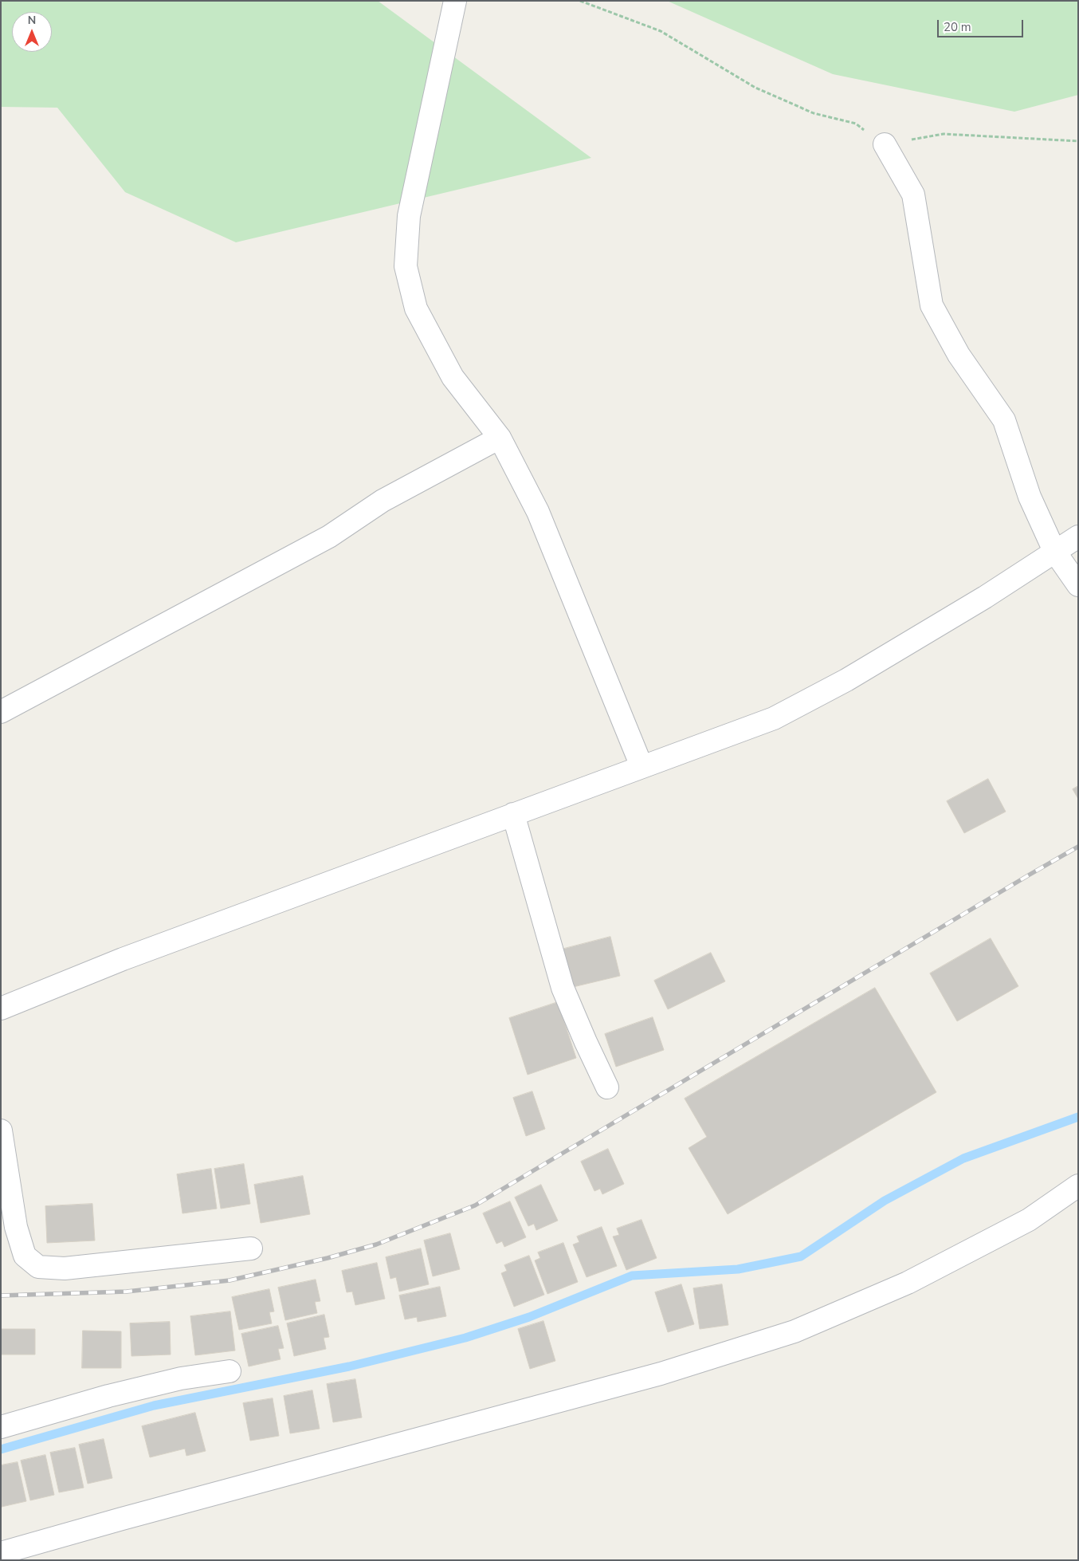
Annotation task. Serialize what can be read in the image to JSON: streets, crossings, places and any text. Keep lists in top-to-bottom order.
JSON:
{
  "scale_bar": "20 m",
  "north": "top"
}
